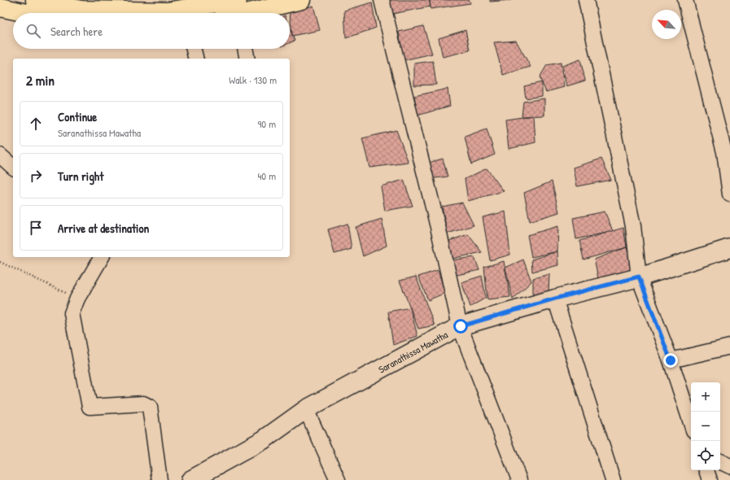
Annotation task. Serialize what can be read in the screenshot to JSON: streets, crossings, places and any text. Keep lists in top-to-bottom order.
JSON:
{
  "streets": {
    "street": ["Saranathissa Mawatha"]
  },
  "north": "top left",
  "page": {
    "search": "Search here",
    "heading": ["2 min", "Walk · 130 m"],
    "list": [
      ["Continue", "Saranathissa Mawatha", "90 m"],
      ["Turn right", "40 m"],
      "Arrive at destination"
    ],
    "map_buttons": ["+", "−"]
  }
}
